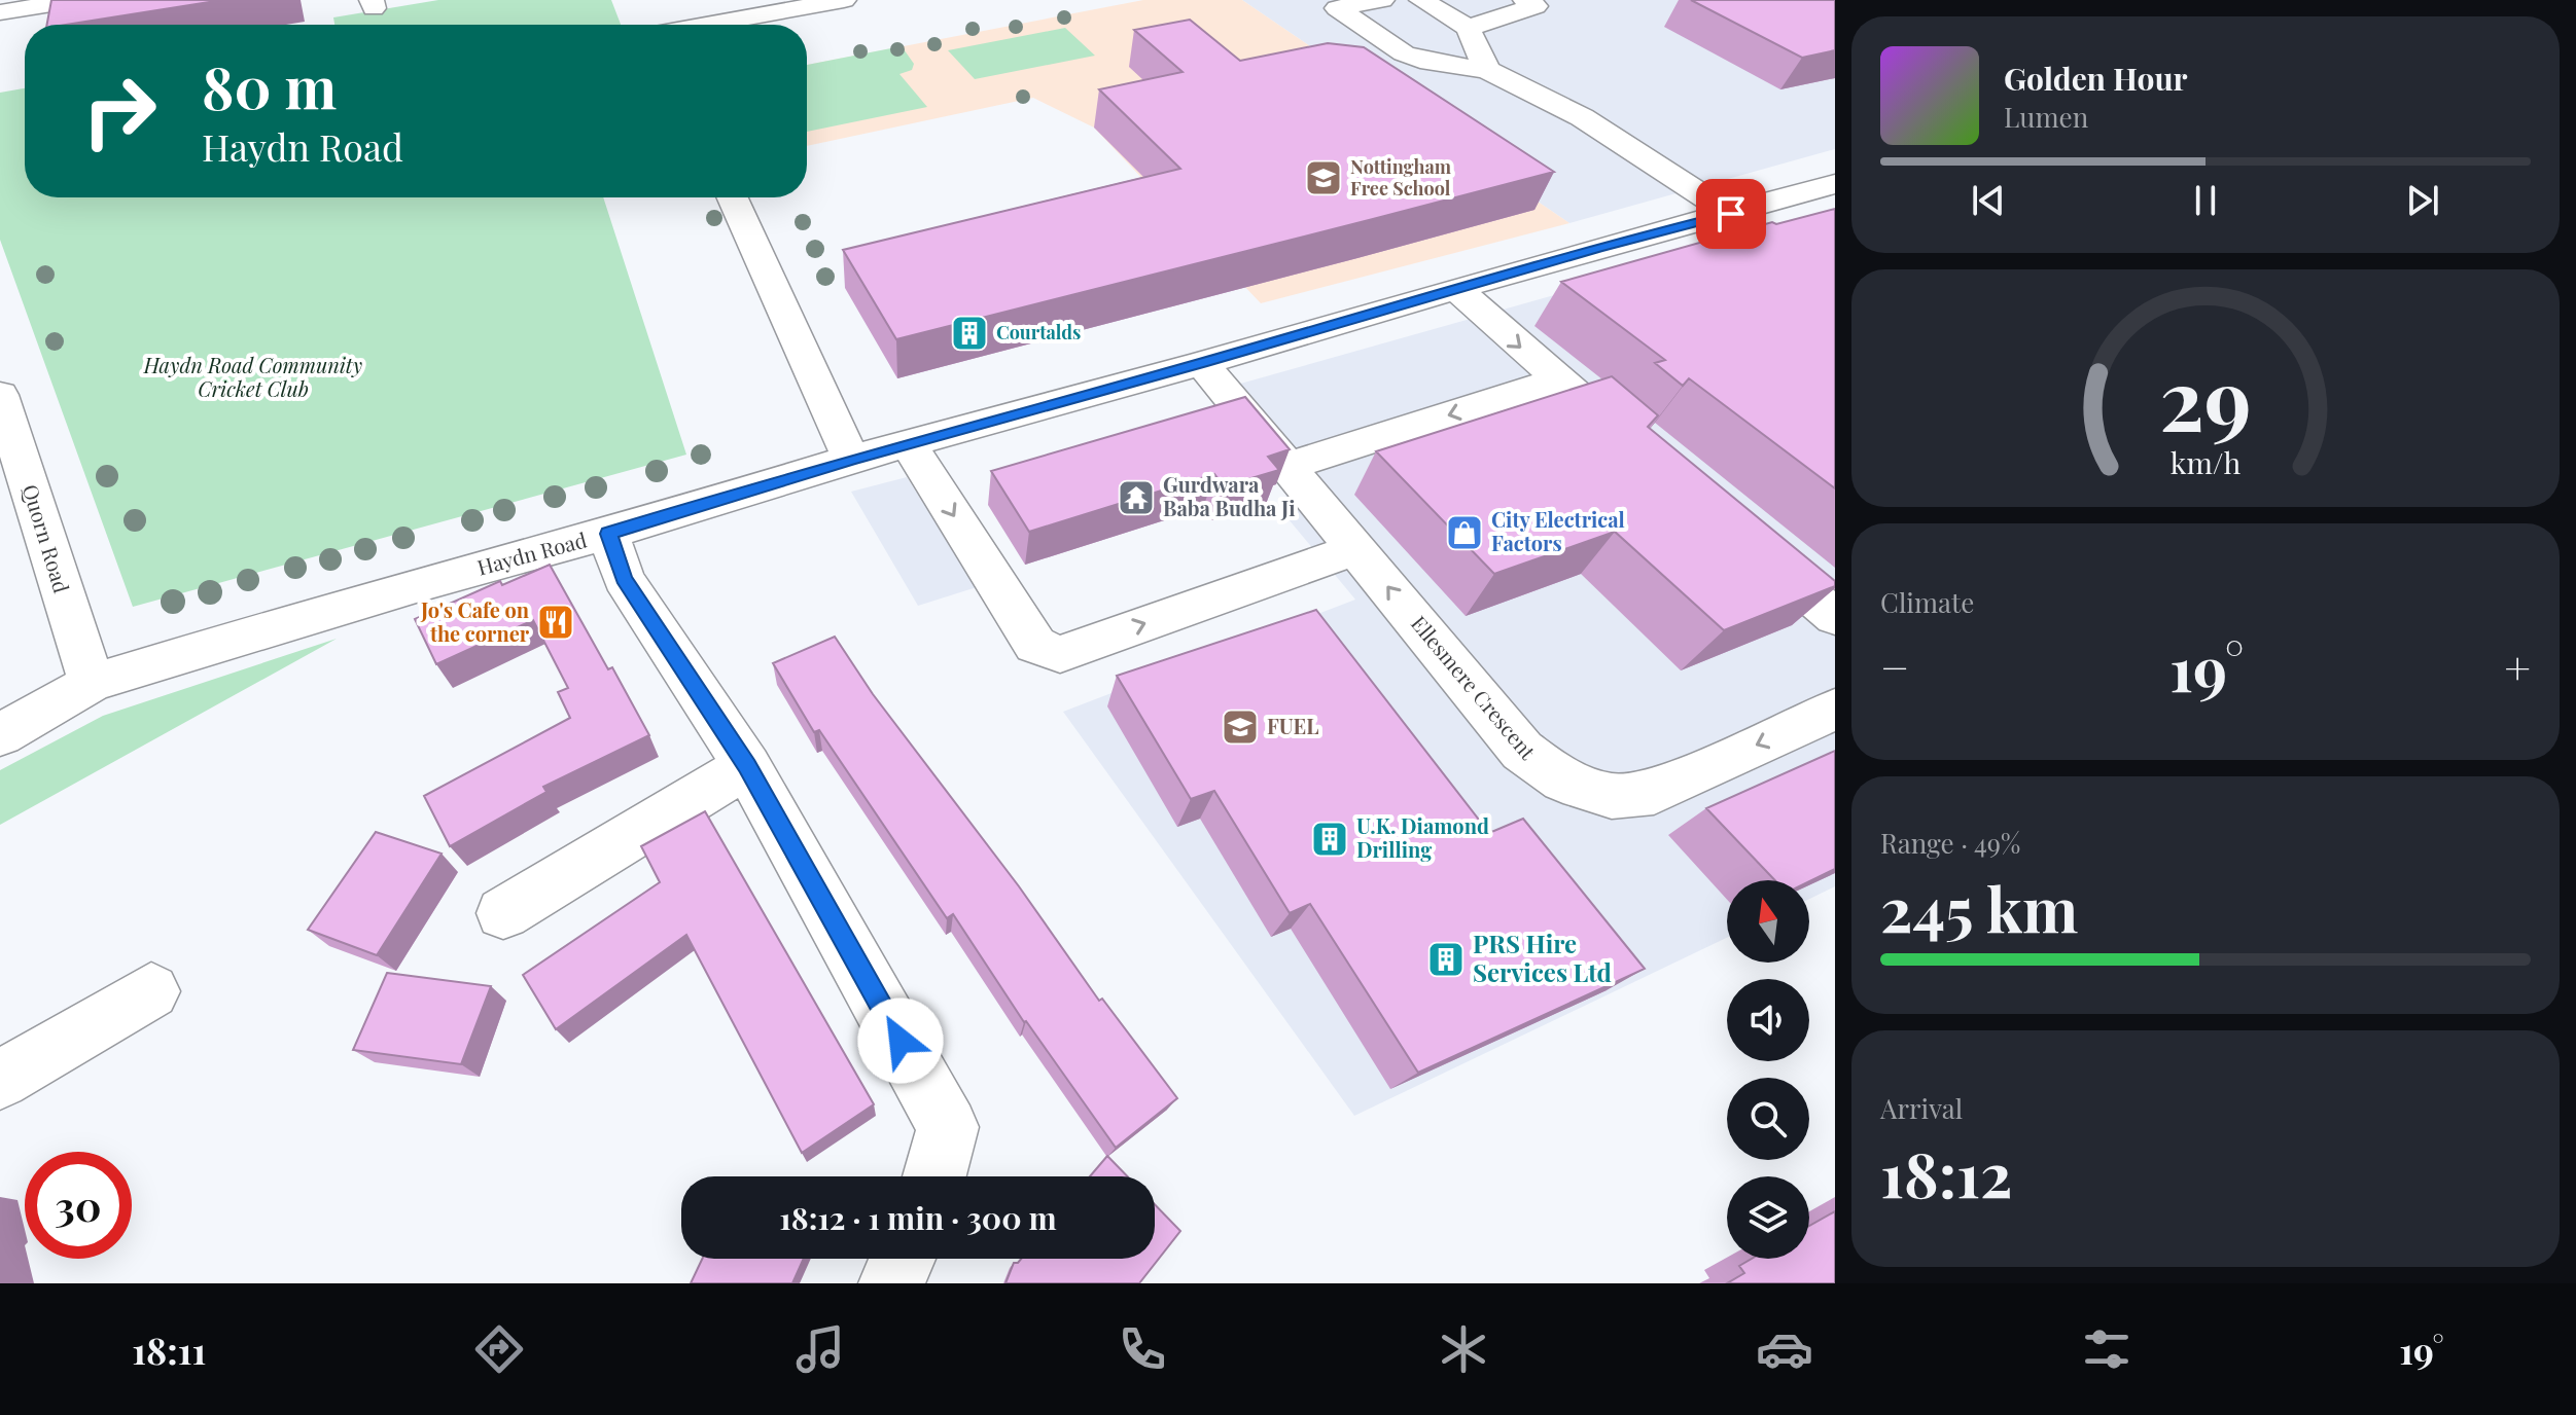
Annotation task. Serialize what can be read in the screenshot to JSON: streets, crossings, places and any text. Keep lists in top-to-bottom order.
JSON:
{
  "streets": {
    "street": ["Quorn Road", "Haydn Road", "Ellesmere Crescent"]
  },
  "crossings": [
    ["Quorn Road", "Haydn Road"],
    ["Haydn Road", "Ellesmere Crescent"]
  ],
  "one_way": ["Ellesmere Crescent"],
  "parks": ["Haydn Road Community Cricket Club"],
  "places": {
    "school or university": ["Nottingham Free School", "FUEL"],
    "building": ["Courtalds", "U.K. Diamond Drilling", "PRS Hire Services Ltd"],
    "temple": ["Gurdwara Baba Budha Ji"],
    "shop": ["City Electrical Factors"],
    "restaurant": ["Jo's Cafe on the corner"]
  },
  "north": "top",
  "page": {
    "turn": ["80 m", "Haydn Road"],
    "song": ["Golden Hour", "Lumen"],
    "tile": [
      "Climate",
      ["Range · 49%", "245 km"],
      ["Arrival", "18:12"]
    ],
    "heat": ["−", "19°", "+"],
    "limit": "30",
    "trip": "18:12 · 1 min · 300 m",
    "tabs": ["18:11", "19°"],
    "gauge": ["29", "km/h"]
  }
}
